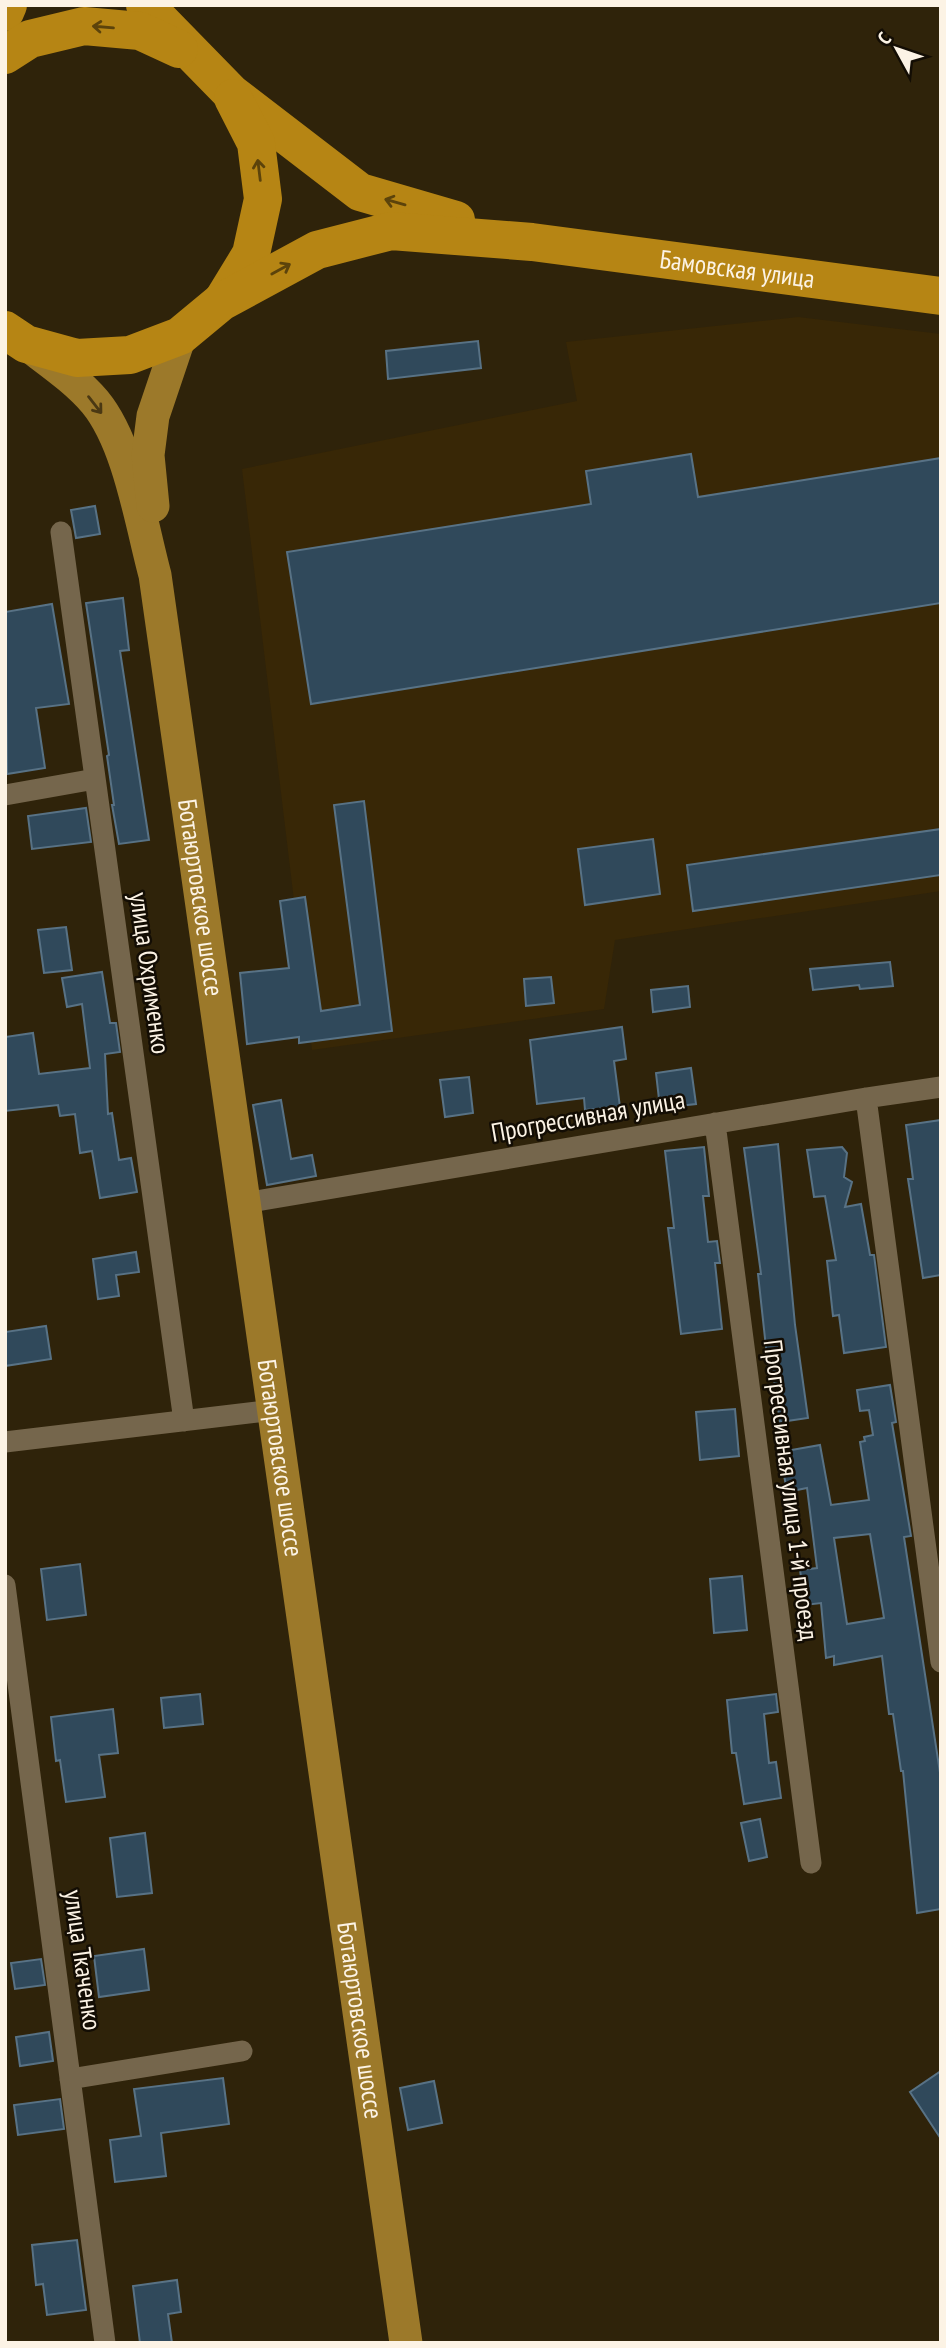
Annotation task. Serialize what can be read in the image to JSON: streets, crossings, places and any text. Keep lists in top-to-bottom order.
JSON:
{
  "streets": {
    "highway": ["Бамовская улица"],
    "main road": ["Ботаюртовское шоссе"],
    "street": [
      "улица Охрименко",
      "Прогрессивная улица",
      "Прогрессивная улица 1-й проезд",
      "улица Ткаченко"
    ]
  },
  "crossings": [
    ["Ботаюртовское шоссе", "Прогрессивная улица"],
    ["Прогрессивная улица", "Прогрессивная улица 1-й проезд"]
  ],
  "north": "top left"
}
